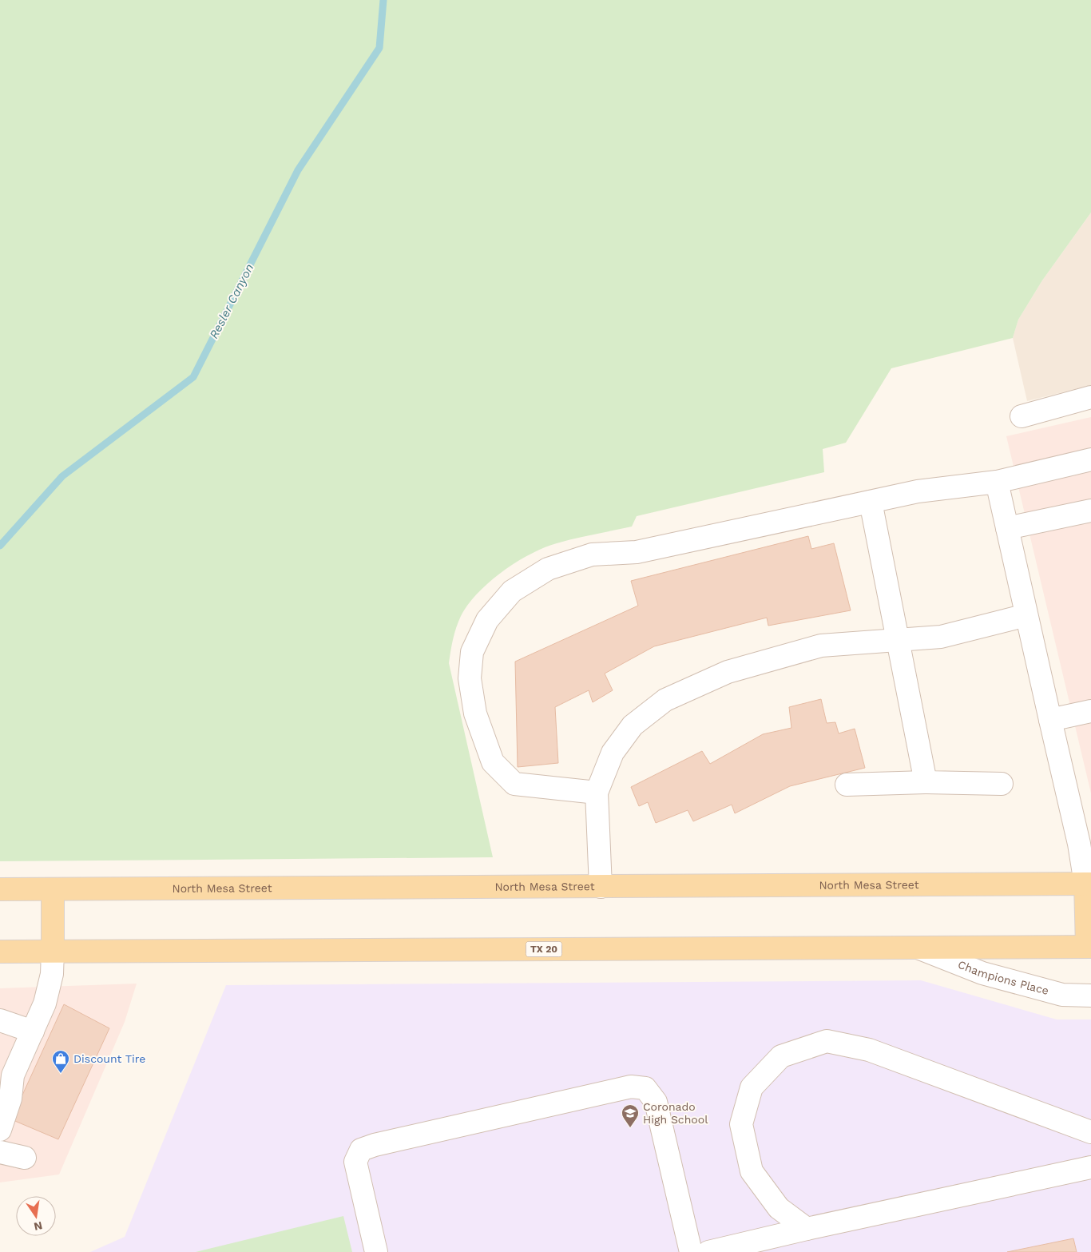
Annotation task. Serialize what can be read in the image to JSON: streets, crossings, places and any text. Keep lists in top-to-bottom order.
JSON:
{
  "streets": {
    "main road": ["North Mesa Street", "TX 20"],
    "street": ["Champions Place"]
  },
  "crossings": [
    ["TX 20", "Champions Place"]
  ],
  "water": ["Resler Canyon"],
  "places": {
    "shop": ["Discount Tire"],
    "school or university": ["Coronado High School"]
  },
  "north": "bottom"
}
